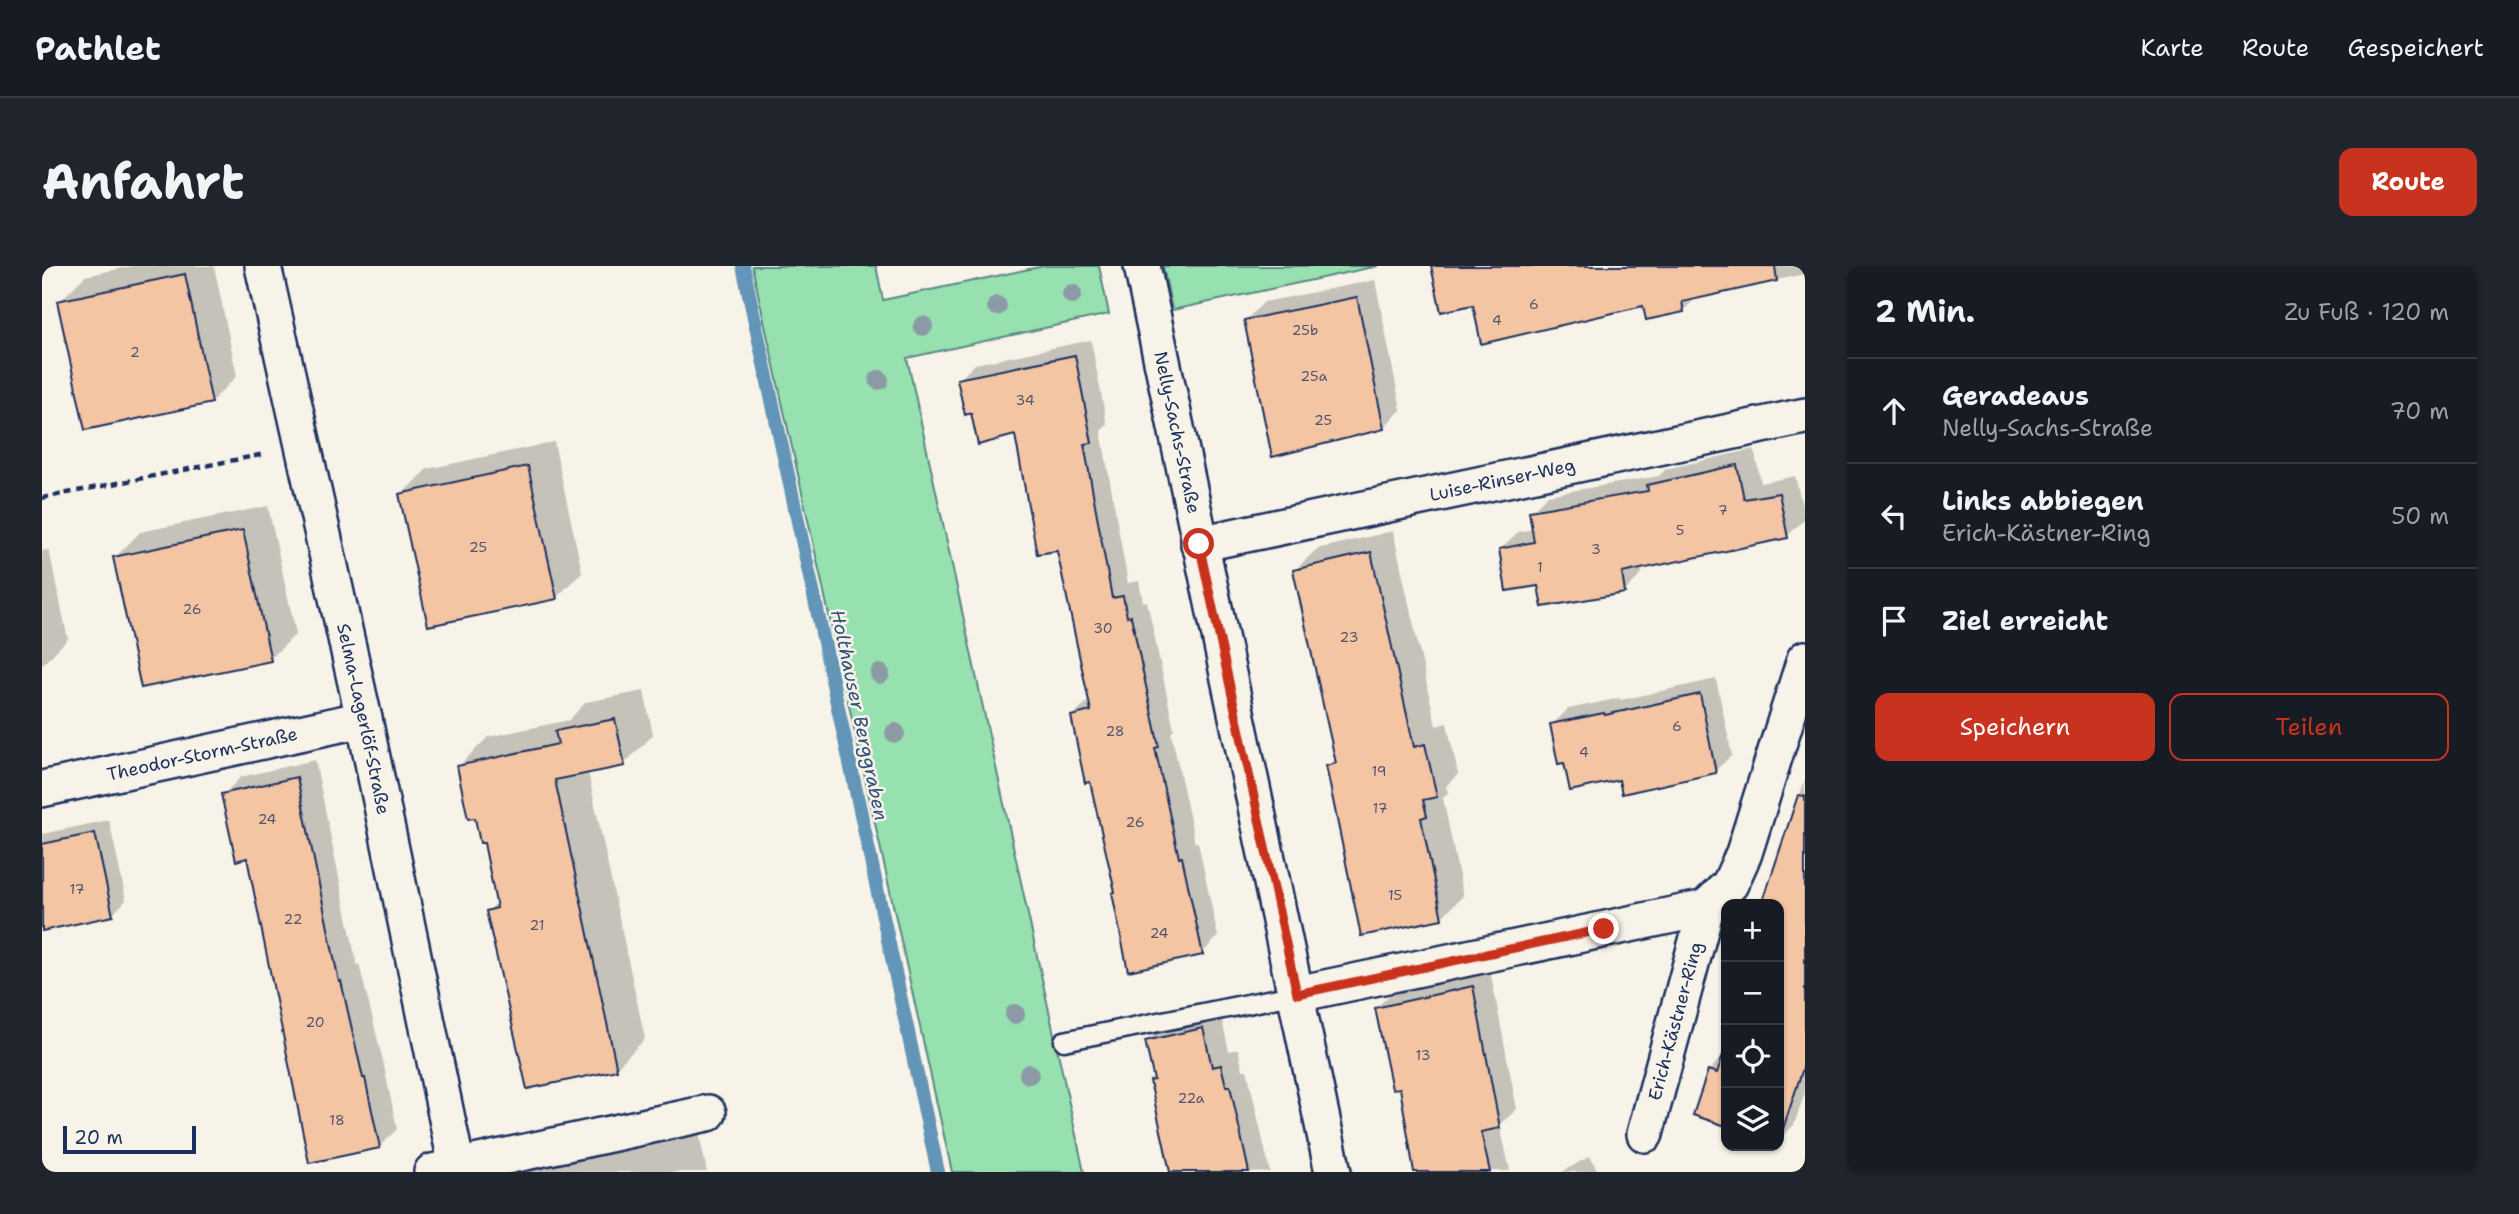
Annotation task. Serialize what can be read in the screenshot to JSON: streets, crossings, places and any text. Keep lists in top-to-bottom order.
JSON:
{
  "streets": {
    "street": [
      "Nelly-Sachs-Straße",
      "Luise-Rinser-Weg",
      "Selma-Lagerlöf-Straße",
      "Theodor-Storm-Straße",
      "Erich-Kästner-Ring"
    ]
  },
  "crossings": [
    ["Nelly-Sachs-Straße", "Luise-Rinser-Weg"],
    ["Selma-Lagerlöf-Straße", "Theodor-Storm-Straße"]
  ],
  "water": ["Holthauser Berggraben"],
  "house_numbers": [
    "6",
    "4",
    "25b",
    "2",
    "25a",
    "34",
    "25",
    "7",
    "5",
    "25",
    "3",
    "1",
    "26",
    "30",
    "23",
    "6",
    "28",
    "4",
    "19",
    "17",
    "24",
    "26",
    "17",
    "15",
    "22",
    "21",
    "24",
    "20",
    "13",
    "22a",
    "18"
  ],
  "scale_bar": "20 m",
  "page": {
    "header": "Pathlet",
    "nav": ["Karte", "Route", "Gespeichert"],
    "buttons": [
      "Route",
      ["Speichern", "Teilen"]
    ],
    "title": "Anfahrt",
    "heading": ["2 Min.", "Zu Fuß · 120 m"],
    "list": [
      ["Geradeaus", "Nelly-Sachs-Straße", "70 m"],
      ["Links abbiegen", "Erich-Kästner-Ring", "50 m"],
      "Ziel erreicht"
    ],
    "map_buttons": ["+", "−"],
    "scale": "20 m"
  }
}
